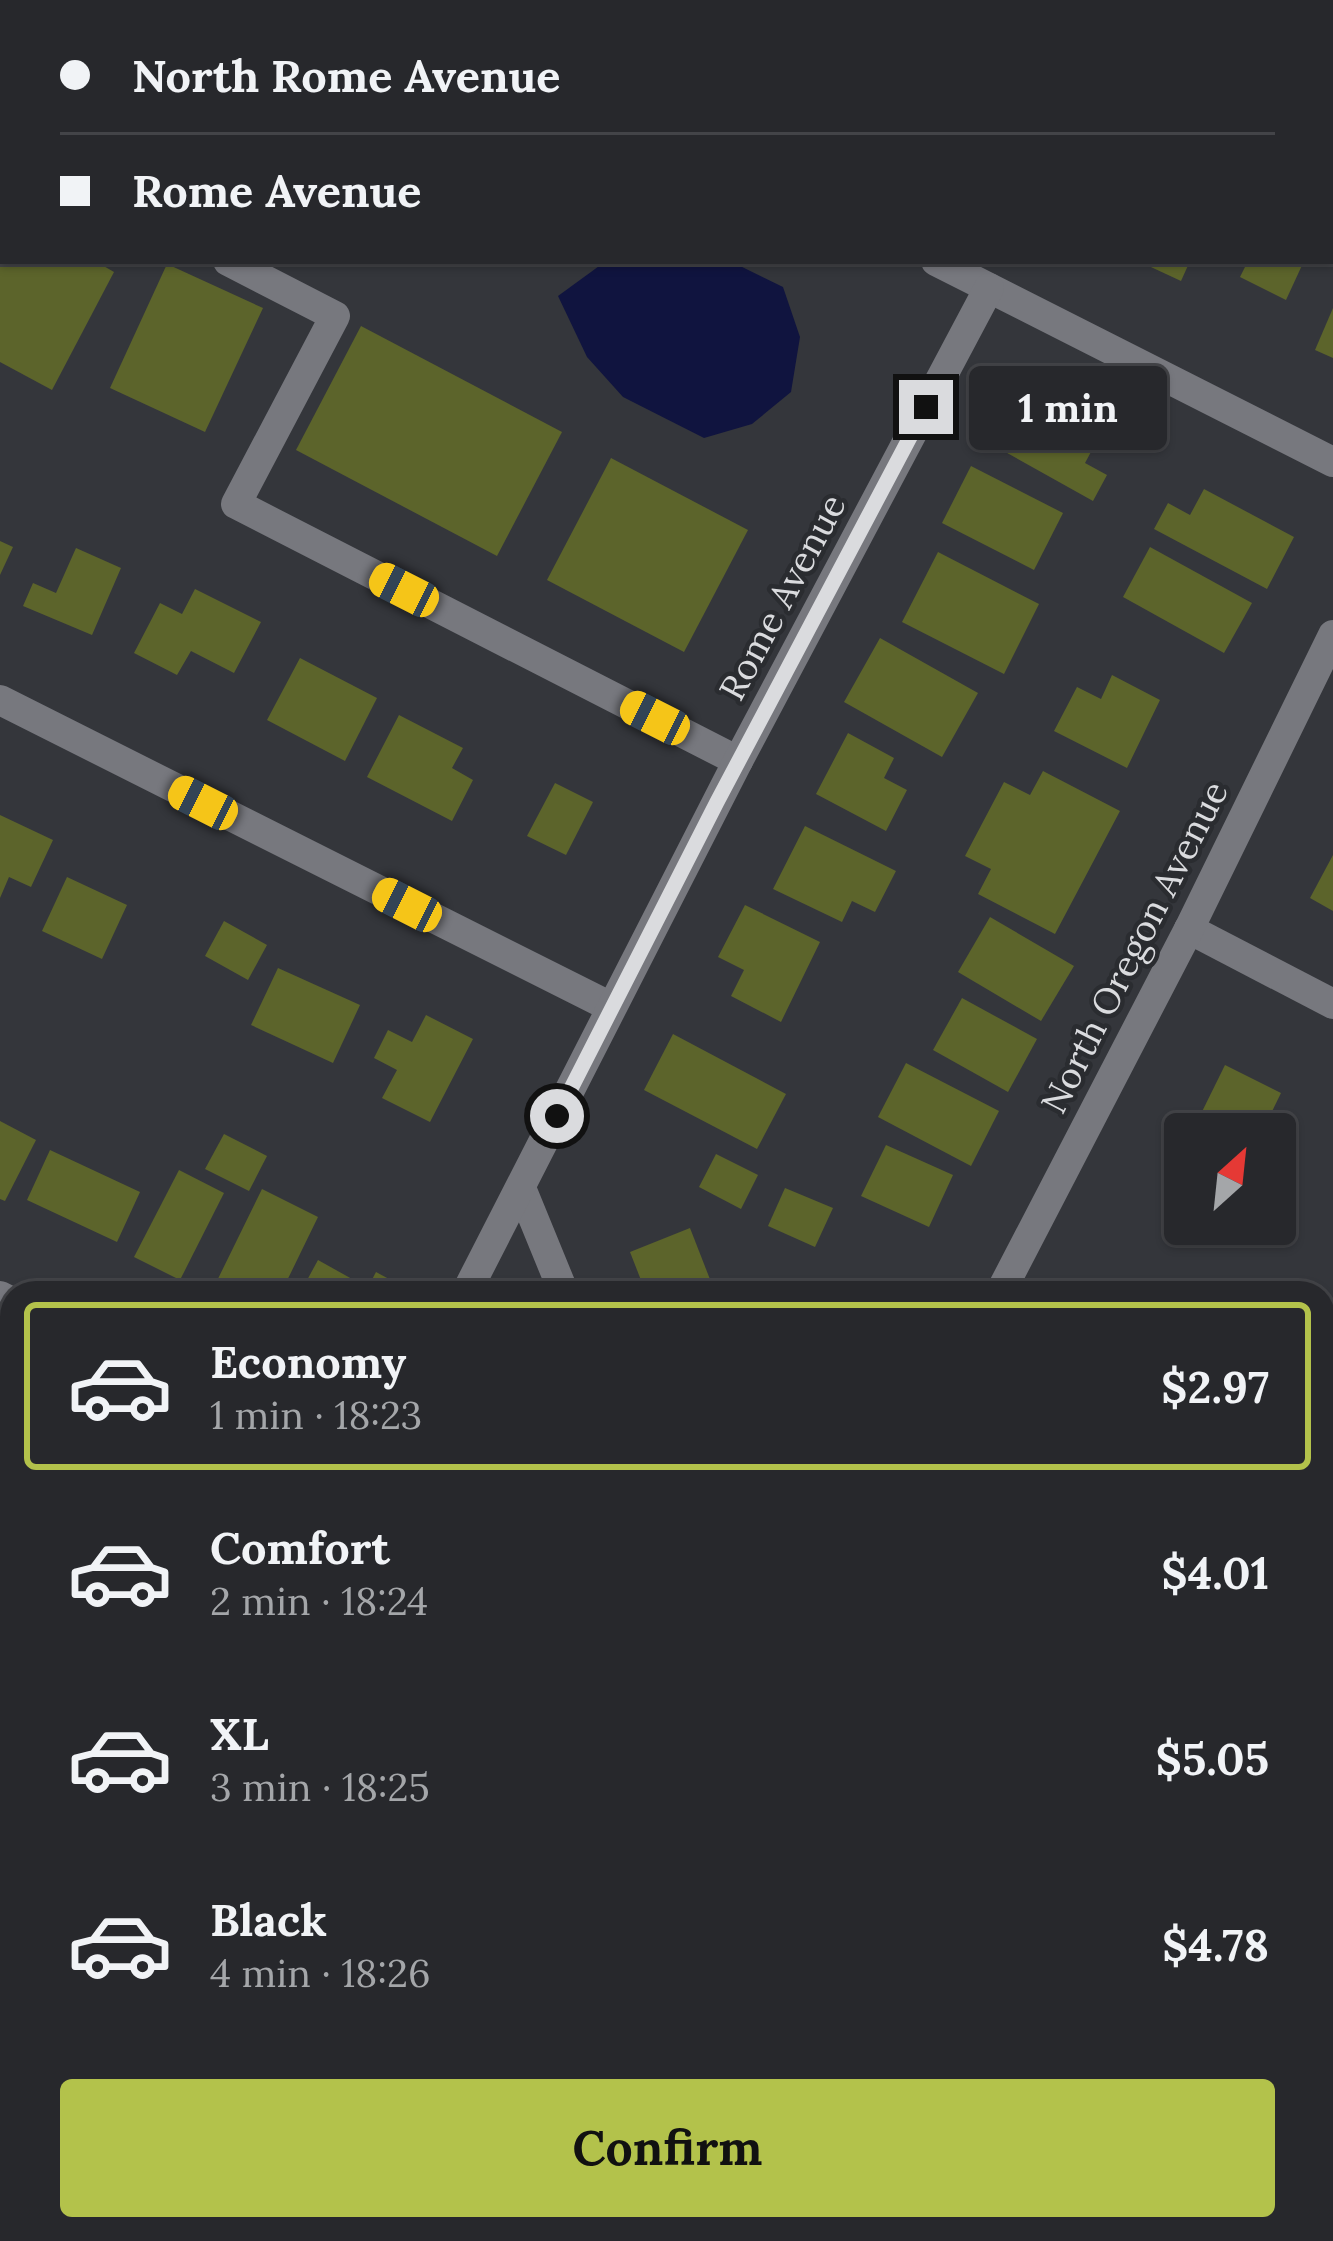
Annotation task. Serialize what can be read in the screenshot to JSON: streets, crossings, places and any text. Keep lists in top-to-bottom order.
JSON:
{
  "streets": {
    "street": ["Rome Avenue", "North Oregon Avenue"]
  },
  "north": "top right",
  "page": {
    "banner": ["North Rome Avenue", "Rome Avenue"],
    "bubble": "1 min",
    "list": [
      {
        "name": "Economy",
        "note": "1 min · 18:23",
        "value": "$2.97"
      },
      {
        "name": "Comfort",
        "note": "2 min · 18:24",
        "value": "$4.01"
      },
      {
        "name": "XL",
        "note": "3 min · 18:25",
        "value": "$5.05"
      },
      {
        "name": "Black",
        "note": "4 min · 18:26",
        "value": "$4.78"
      }
    ],
    "buttons": "Confirm"
  }
}
